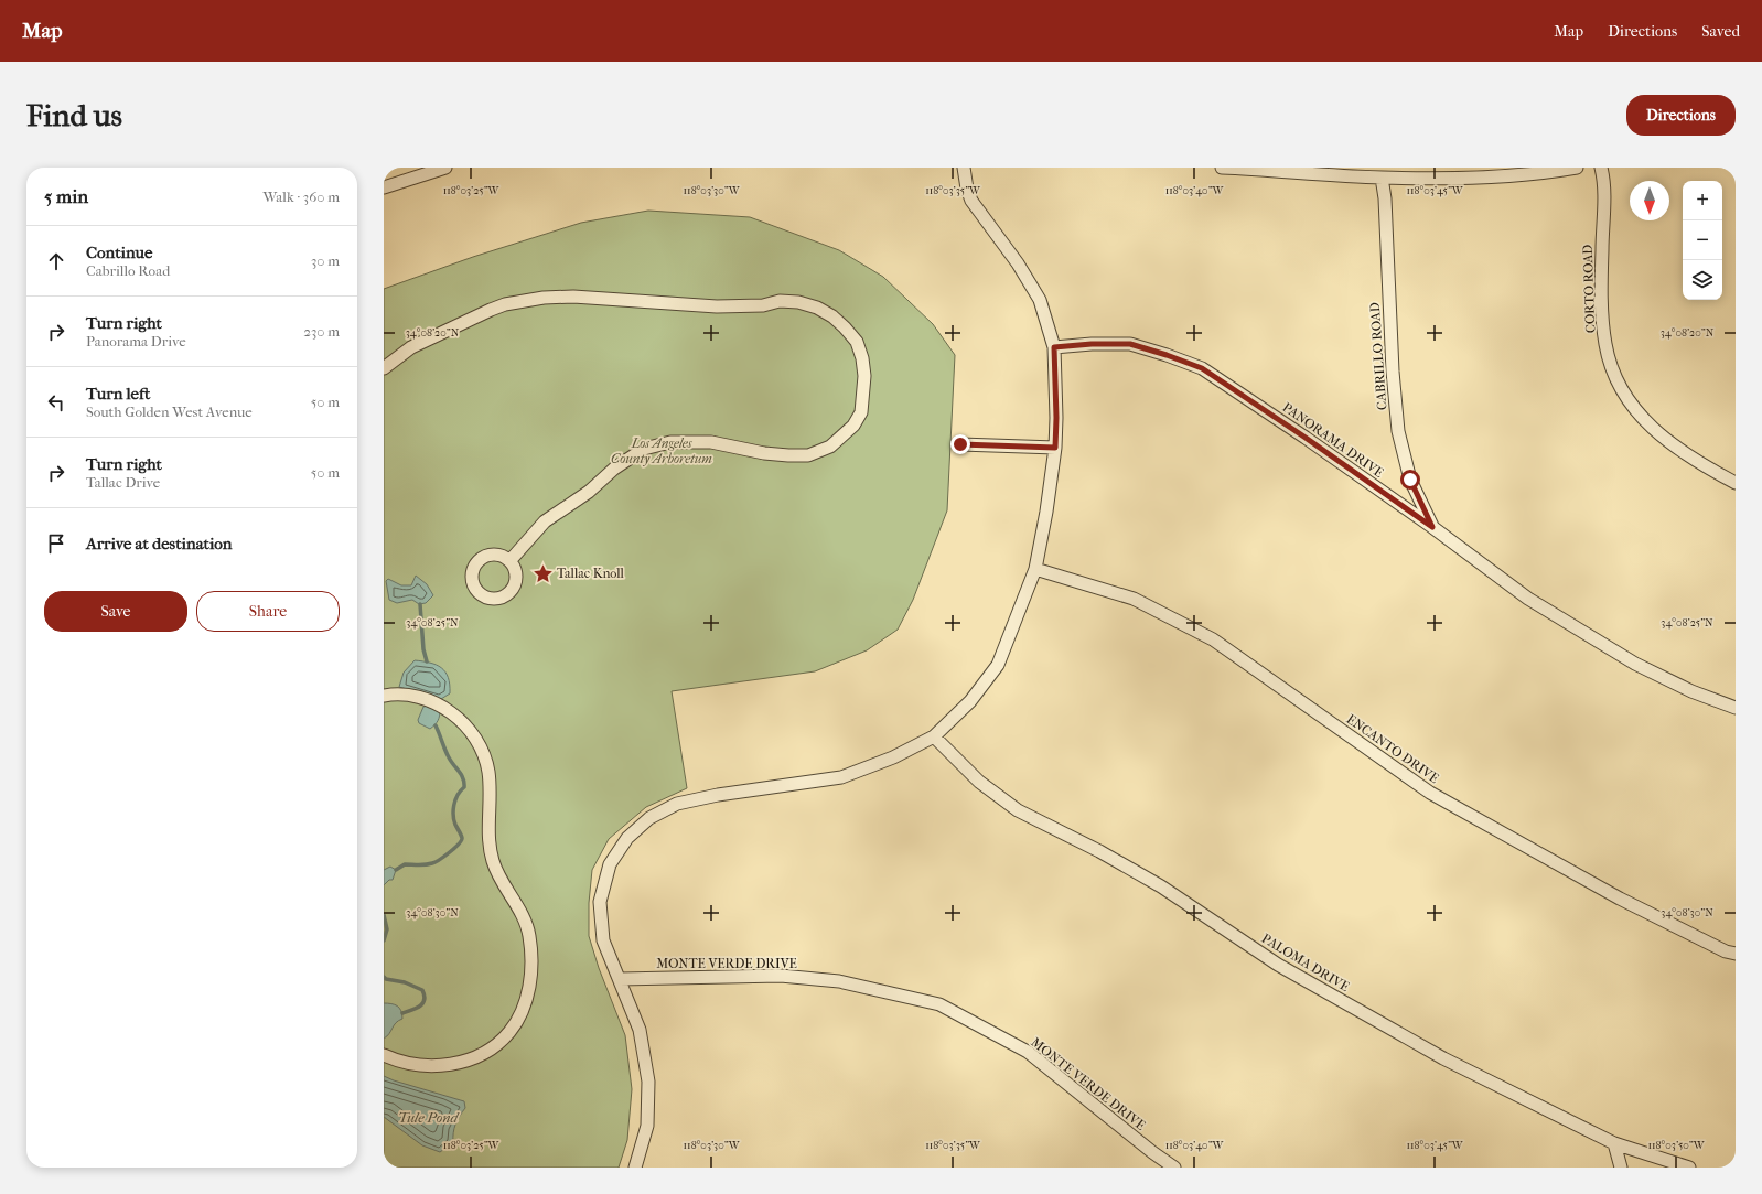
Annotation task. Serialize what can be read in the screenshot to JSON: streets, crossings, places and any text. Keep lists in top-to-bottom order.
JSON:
{
  "streets": {
    "street": [
      "CORTO ROAD",
      "CABRILLO ROAD",
      "PANORAMA DRIVE",
      "ENCANTO DRIVE",
      "PALOMA DRIVE",
      "MONTE VERDE DRIVE"
    ]
  },
  "crossings": [
    ["CABRILLO ROAD", "PANORAMA DRIVE"]
  ],
  "water": ["Tule Pond"],
  "parks": ["Los Angeles County Arboretum"],
  "places": {
    "place": ["Tallac Knoll"]
  },
  "north": "bottom",
  "page": {
    "header": "Map",
    "nav": ["Map", "Directions", "Saved"],
    "buttons": [
      "Directions",
      ["Save", "Share"]
    ],
    "title": "Find us",
    "heading": ["5 min", "Walk · 360 m"],
    "map_buttons": ["+", "−"],
    "list": [
      ["Continue", "Cabrillo Road", "30 m"],
      ["Turn right", "Panorama Drive", "230 m"],
      ["Turn left", "South Golden West Avenue", "50 m"],
      ["Turn right", "Tallac Drive", "50 m"],
      "Arrive at destination"
    ]
  },
  "coordinates": [
    "118°03'25\"W",
    "118°03'30\"W",
    "118°03'35\"W",
    "118°03'40\"W",
    "118°03'45\"W",
    "34°08'20\"N",
    "34°08'25\"N",
    "34°08'30\"N",
    "118°03'50\"W"
  ]
}
